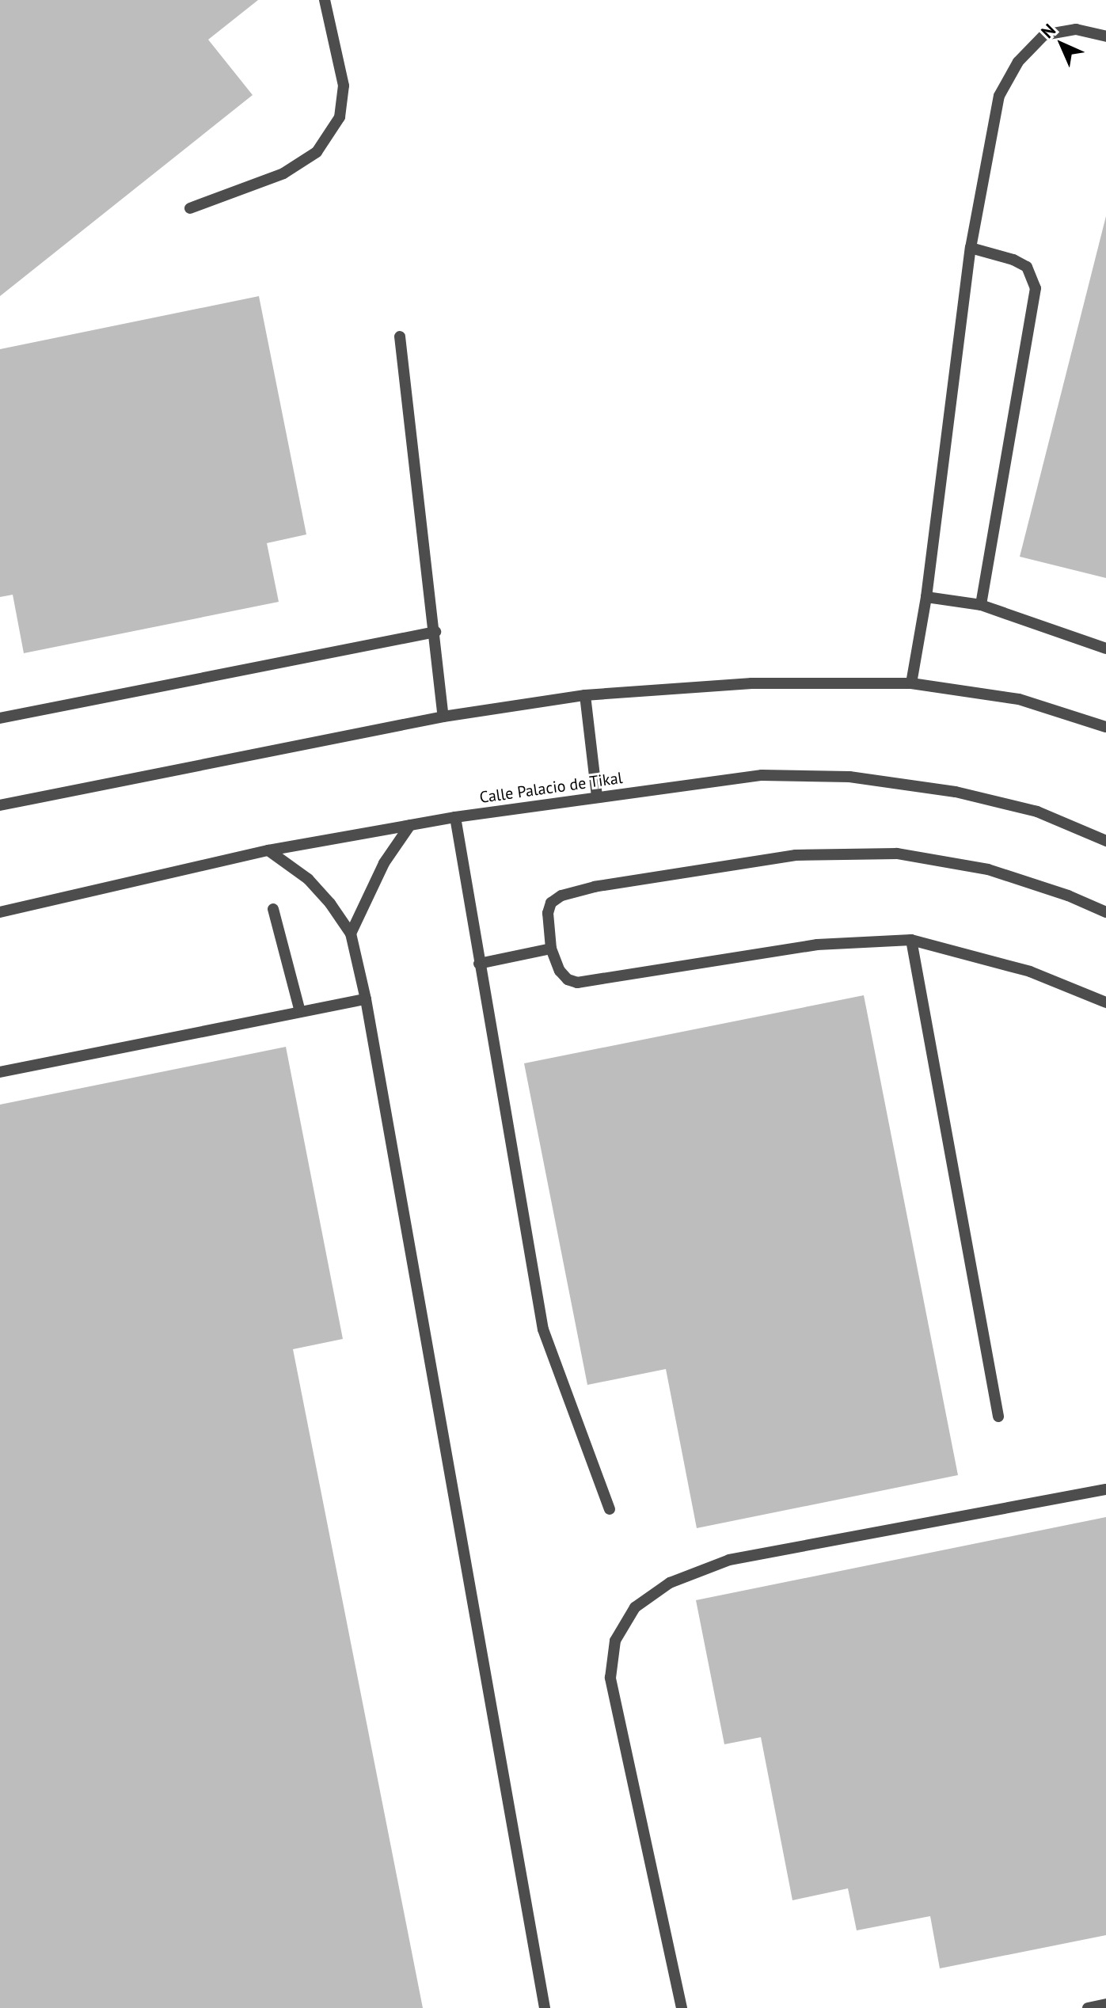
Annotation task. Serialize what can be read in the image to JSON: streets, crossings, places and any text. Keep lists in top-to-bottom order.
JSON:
{
  "streets": {
    "street": ["Calle Palacio de Tikal"]
  },
  "north": "top left"
}
